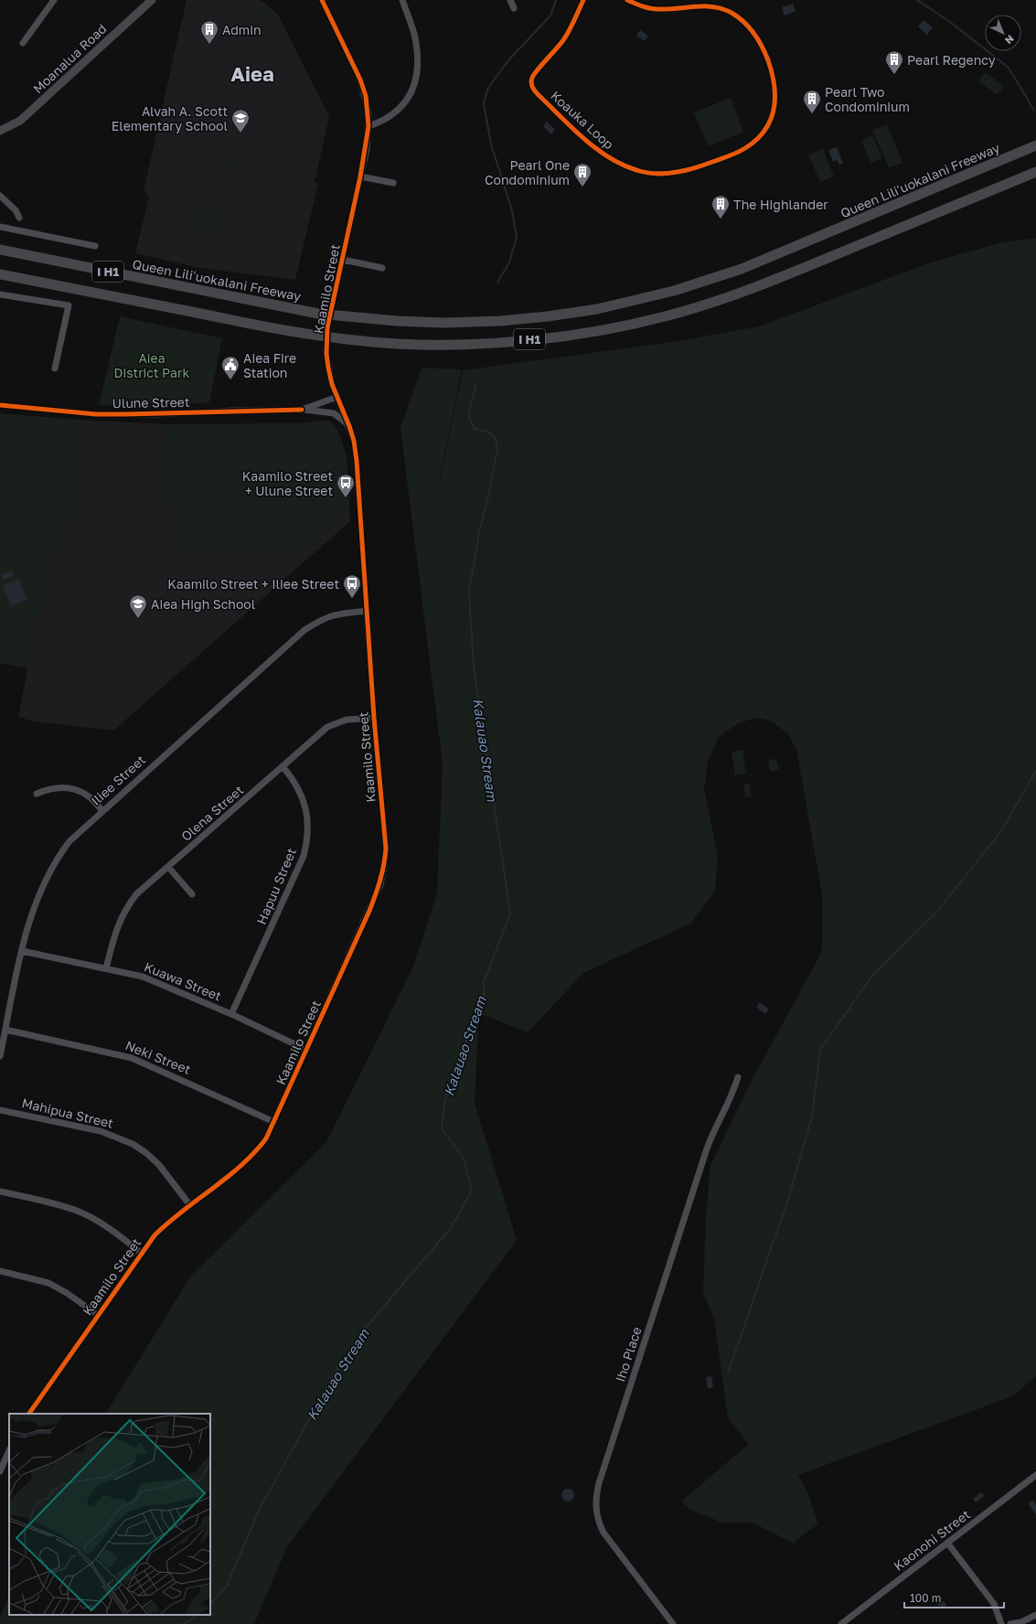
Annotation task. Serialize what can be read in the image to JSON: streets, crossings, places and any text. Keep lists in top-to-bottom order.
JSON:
{
  "streets": {
    "highway": ["Queen Liliʻuokalani Freeway", "I H1"],
    "main road": ["Moanalua Road"],
    "street": [
      "Koauka Loop",
      "Kaamilo Street",
      "Ulune Street",
      "Iliee Street",
      "Olena Street",
      "Hapuu Street",
      "Kuawa Street",
      "Neki Street",
      "Mahipua Street",
      "Iho Place",
      "Kaonohi Street"
    ]
  },
  "crossings": [
    ["Kaamilo Street", "Ulune Street"],
    ["Kaamilo Street", "Iliee Street"],
    ["Kaamilo Street", "Olena Street"],
    ["Kaamilo Street", "Kuawa Street"],
    ["Kaamilo Street", "Neki Street"],
    ["Kaamilo Street", "Mahipua Street"],
    ["Iliee Street", "Kuawa Street"],
    ["Iliee Street", "Neki Street"],
    ["Olena Street", "Hapuu Street"],
    ["Olena Street", "Kuawa Street"],
    ["Hapuu Street", "Kuawa Street"]
  ],
  "districts": ["Aiea"],
  "water": ["Kalauao Stream"],
  "parks": ["Aiea District Park"],
  "places": {
    "building": [
      "Admin",
      "Pearl Regency",
      "Pearl Two Condominium",
      "Pearl One Condominium",
      "The Highlander"
    ],
    "school or university": ["Alvah A. Scott Elementary School", "Aiea High School"],
    "public building": ["Aiea Fire Station"],
    "bus stop": ["Kaamilo Street + Ulune Street", "Kaamilo Street + Iliee Street"]
  },
  "scale_bar": "100 m",
  "north": "bottom right"
}
